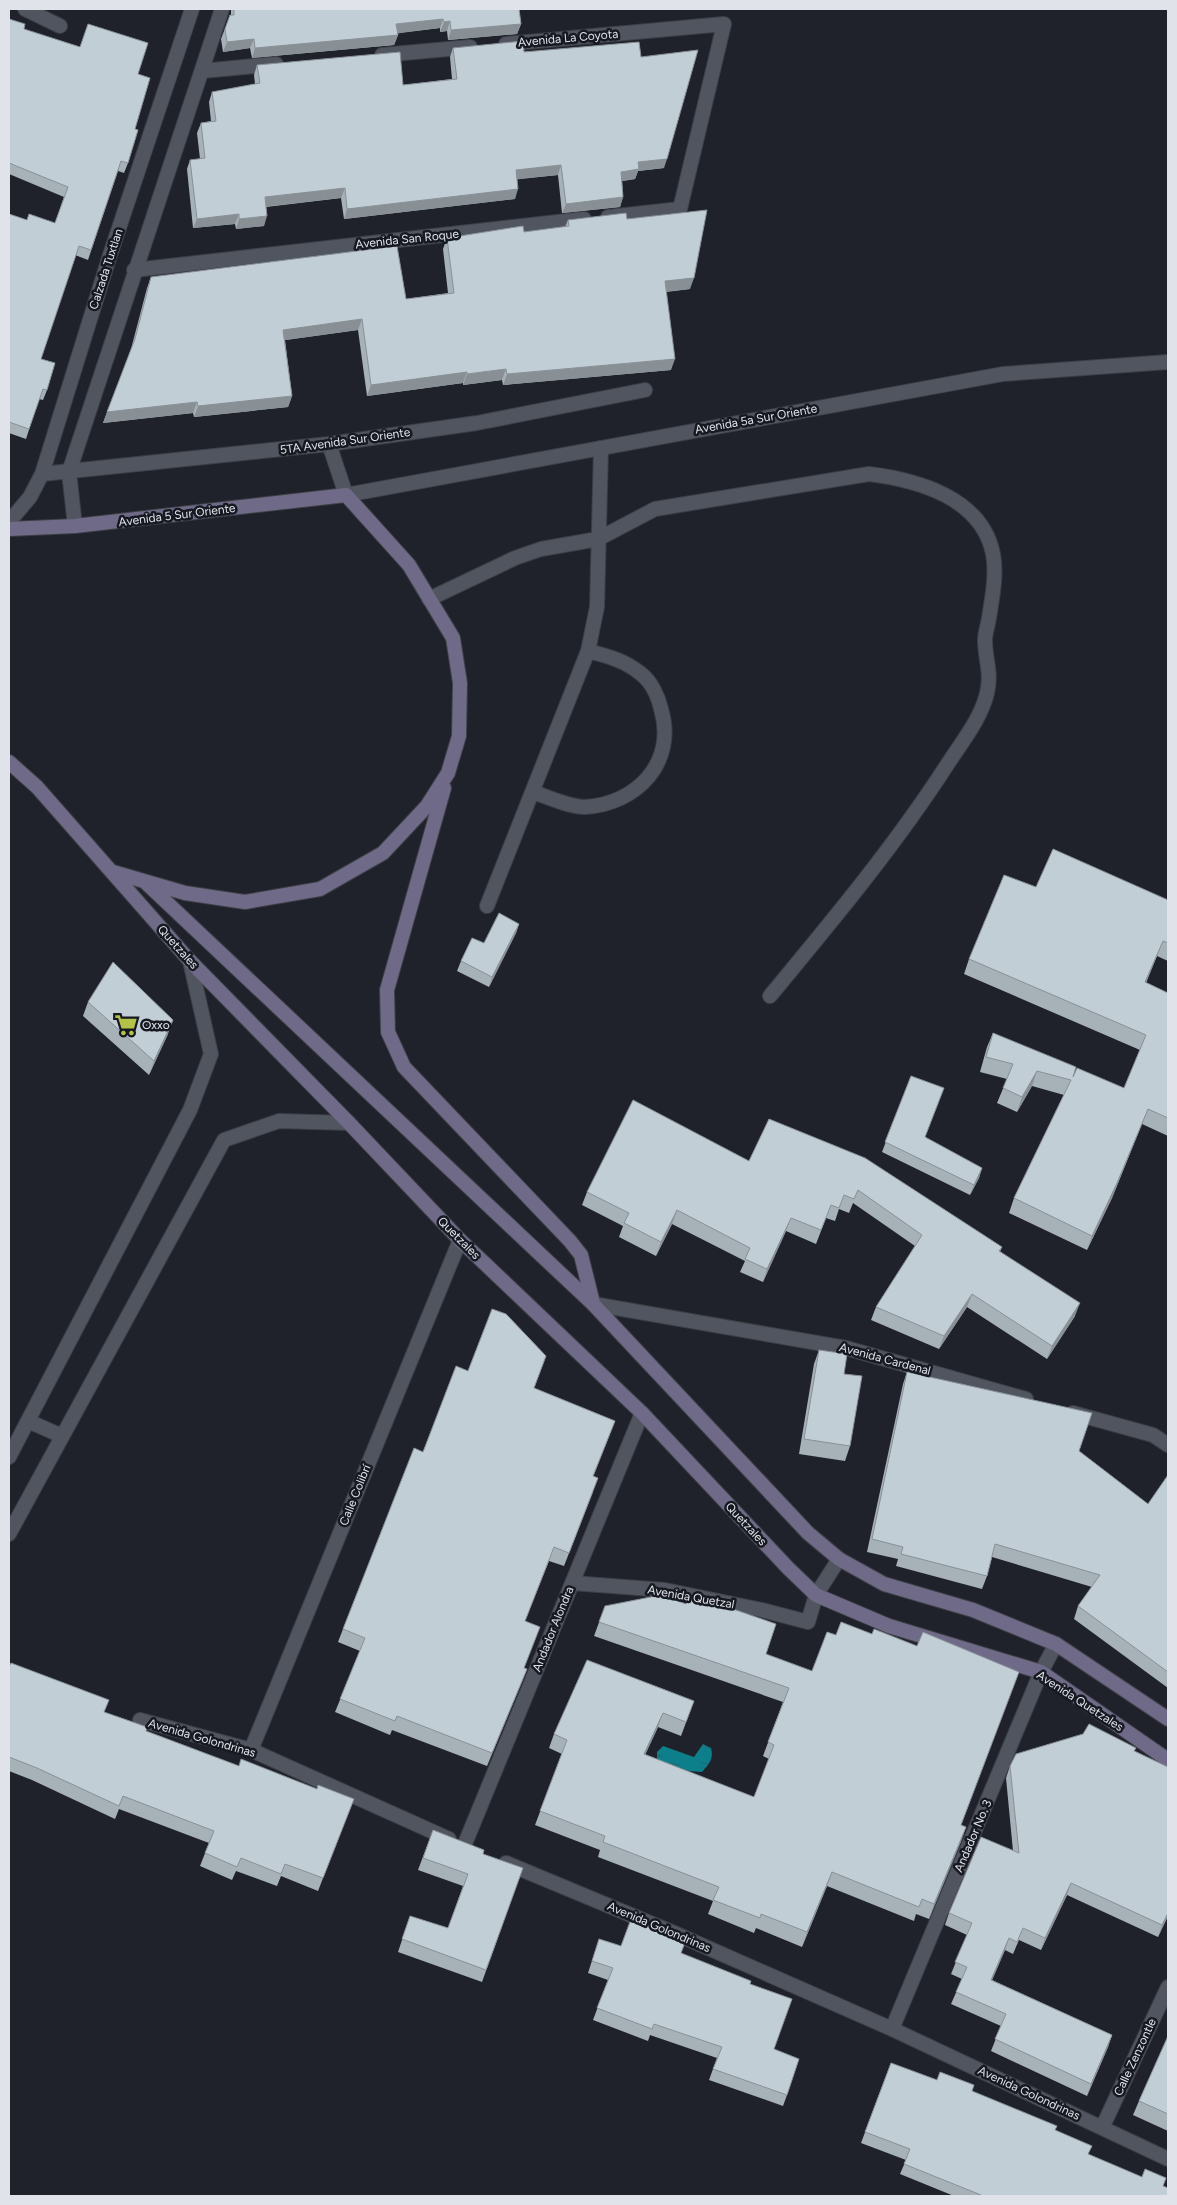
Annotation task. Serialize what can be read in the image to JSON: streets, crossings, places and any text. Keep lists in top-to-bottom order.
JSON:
{
  "streets": {
    "main road": ["Avenida 5 Sur Oriente", "Quetzales", "Avenida Quetzales"],
    "street": [
      "Avenida La Coyota",
      "Avenida San Roque",
      "Calzada Tuxtlan",
      "Avenida 5a Sur Oriente",
      "5TA Avenida Sur Oriente",
      "Avenida Cardenal",
      "Calle Colibrí",
      "Avenida Quetzal",
      "Andador Alondra",
      "Avenida Golondrinas",
      "Andador No. 3",
      "Calle Zenzontle"
    ]
  },
  "crossings": [
    ["Avenida La Coyota", "Avenida San Roque"],
    ["Calzada Tuxtlan", "5TA Avenida Sur Oriente"],
    ["Avenida 5a Sur Oriente", "Avenida 5 Sur Oriente"],
    ["Quetzales", "Avenida Cardenal"],
    ["Quetzales", "Calle Colibrí"],
    ["Quetzales", "Avenida Quetzal"],
    ["Quetzales", "Andador Alondra"],
    ["Quetzales", "Avenida Quetzales"],
    ["Calle Colibrí", "Avenida Golondrinas"],
    ["Avenida Quetzal", "Andador Alondra"],
    ["Avenida Quetzal", "Avenida Quetzales"],
    ["Andador Alondra", "Avenida Golondrinas"],
    ["Avenida Quetzales", "Andador No. 3"],
    ["Avenida Golondrinas", "Andador No. 3"],
    ["Avenida Golondrinas", "Calle Zenzontle"]
  ],
  "places": {
    "supermarket": ["Oxxo"]
  }
}
